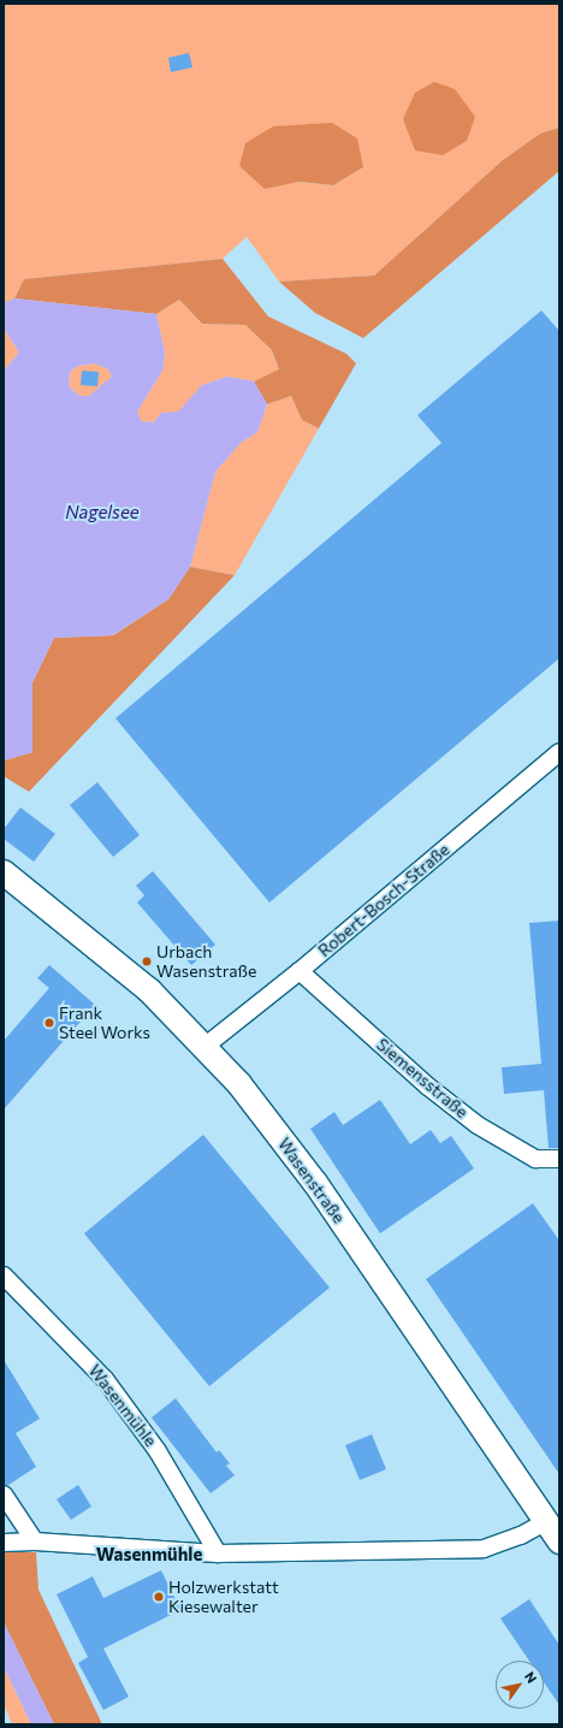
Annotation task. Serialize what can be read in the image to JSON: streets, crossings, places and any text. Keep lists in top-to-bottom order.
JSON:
{
  "streets": {
    "street": [
      "Robert-Bosch-Straße",
      "Siemensstraße",
      "Wasenstraße",
      "Wasenmühle"
    ]
  },
  "crossings": [
    ["Robert-Bosch-Straße", "Siemensstraße"],
    ["Robert-Bosch-Straße", "Wasenstraße"]
  ],
  "districts": ["Wasenmühle"],
  "water": ["Nagelsee"],
  "places": ["Urbach Wasenstraße", "Frank Steel Works", "Holzwerkstatt Kiesewalter"],
  "north": "top right"
}
